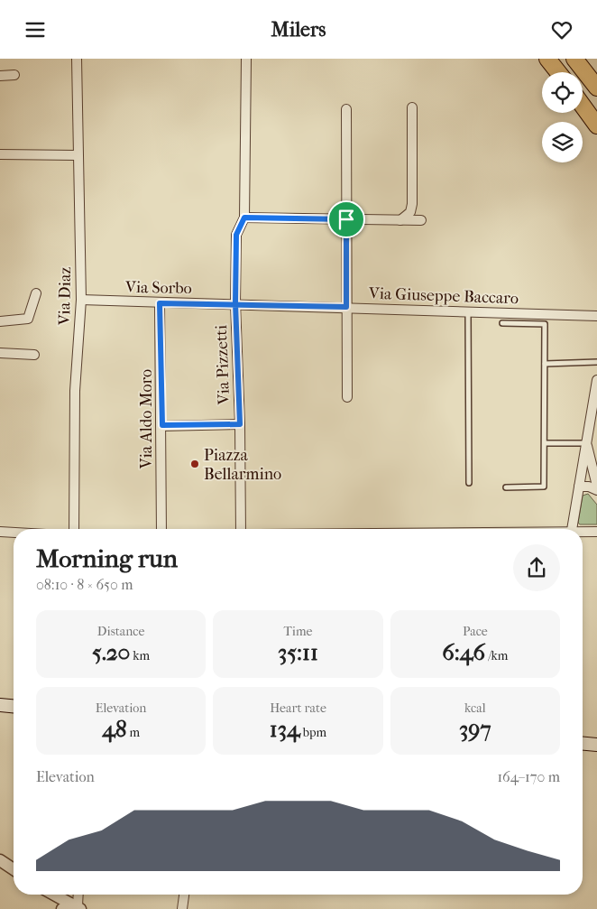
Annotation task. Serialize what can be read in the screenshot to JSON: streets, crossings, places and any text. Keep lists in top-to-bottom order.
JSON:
{
  "streets": {
    "street": [
      "Via Sorbo",
      "Via Diaz",
      "Via Giuseppe Baccaro",
      "Via Pizzetti",
      "Via Aldo Moro"
    ]
  },
  "crossings": [
    ["Via Sorbo", "Via Diaz"],
    ["Via Sorbo", "Via Giuseppe Baccaro"],
    ["Via Sorbo", "Via Pizzetti"],
    ["Via Sorbo", "Via Aldo Moro"],
    ["Via Giuseppe Baccaro", "Via Pizzetti"]
  ],
  "places": ["Piazza Bellarmino"],
  "page": {
    "header": "Milers",
    "heading": ["Morning run", "08:10 · 8 × 650 m"],
    "stats": [
      ["Distance", "5.20 km"],
      ["Time", "35:11"],
      ["Pace", "6:46 /km"],
      ["Elevation", "48 m"],
      ["Heart rate", "134 bpm"],
      ["kcal", "397"]
    ],
    "chart": ["Elevation", "164–170 m"]
  }
}
